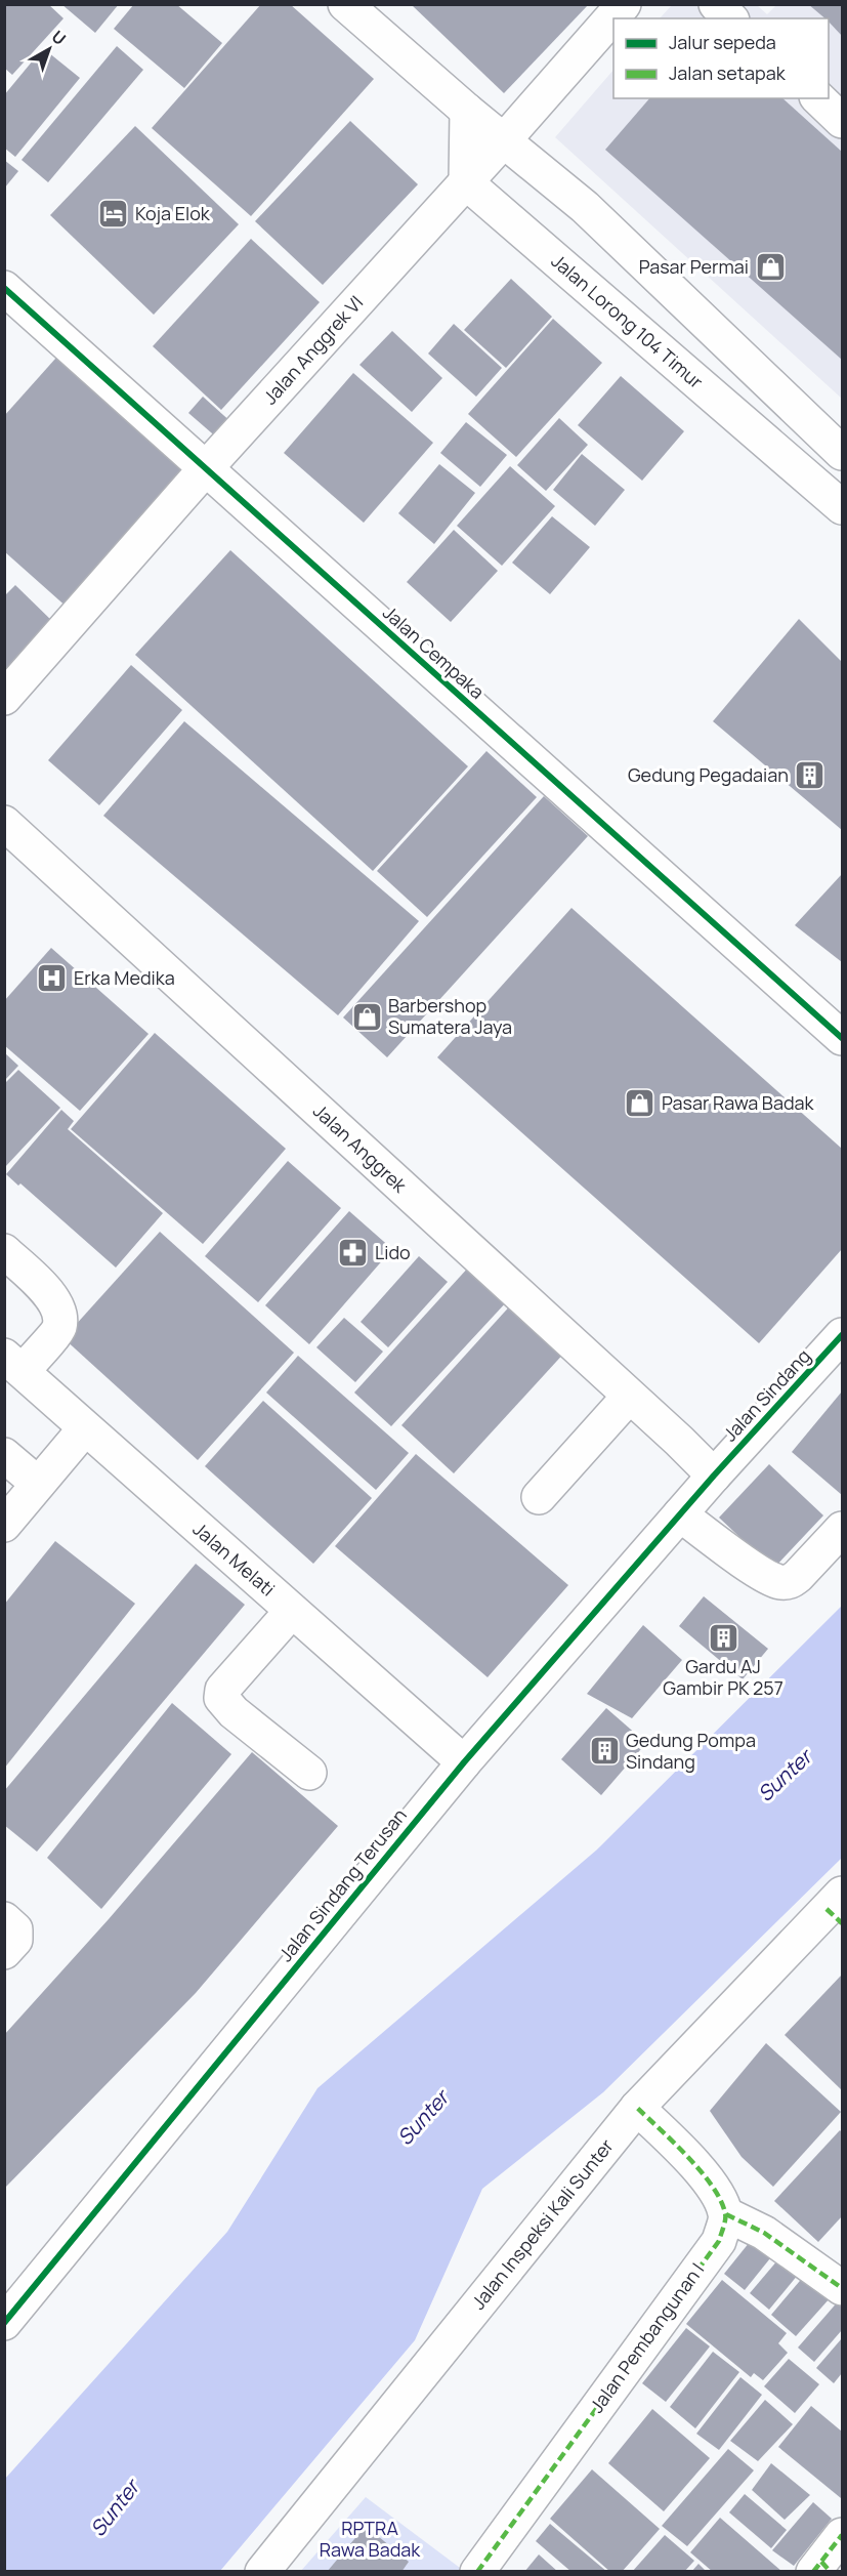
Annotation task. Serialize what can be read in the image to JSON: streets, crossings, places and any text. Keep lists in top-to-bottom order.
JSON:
{
  "streets": {
    "street": [
      "Jalan Lorong 104 Timur",
      "Jalan Anggrek VI",
      "Jalan Cempaka",
      "Jalan Anggrek",
      "Jalan Sindang",
      "Jalan Melati",
      "Jalan Sindang Terusan",
      "Jalan Inspeksi Kali Sunter",
      "Jalan Pembangunan I"
    ]
  },
  "crossings": [
    ["Jalan Lorong 104 Timur", "Jalan Anggrek VI"],
    ["Jalan Anggrek VI", "Jalan Cempaka"],
    ["Jalan Anggrek", "Jalan Sindang"],
    ["Jalan Anggrek", "Jalan Sindang Terusan"],
    ["Jalan Sindang", "Jalan Sindang Terusan"],
    ["Jalan Melati", "Jalan Sindang Terusan"]
  ],
  "water": ["Sunter"],
  "parks": ["RPTRA Rawa Badak"],
  "places": {
    "hotel": ["Koja Elok"],
    "shop": ["Pasar Permai", "Barbershop Sumatera Jaya", "Pasar Rawa Badak"],
    "building": ["Gedung Pegadaian", "Gardu AJ Gambir PK 257", "Gedung Pompa Sindang"],
    "hospital": ["Erka Medika"],
    "pharmacy": ["Lido"]
  },
  "legend": ["Jalur sepeda", "Jalan setapak"],
  "north": "top right"
}
